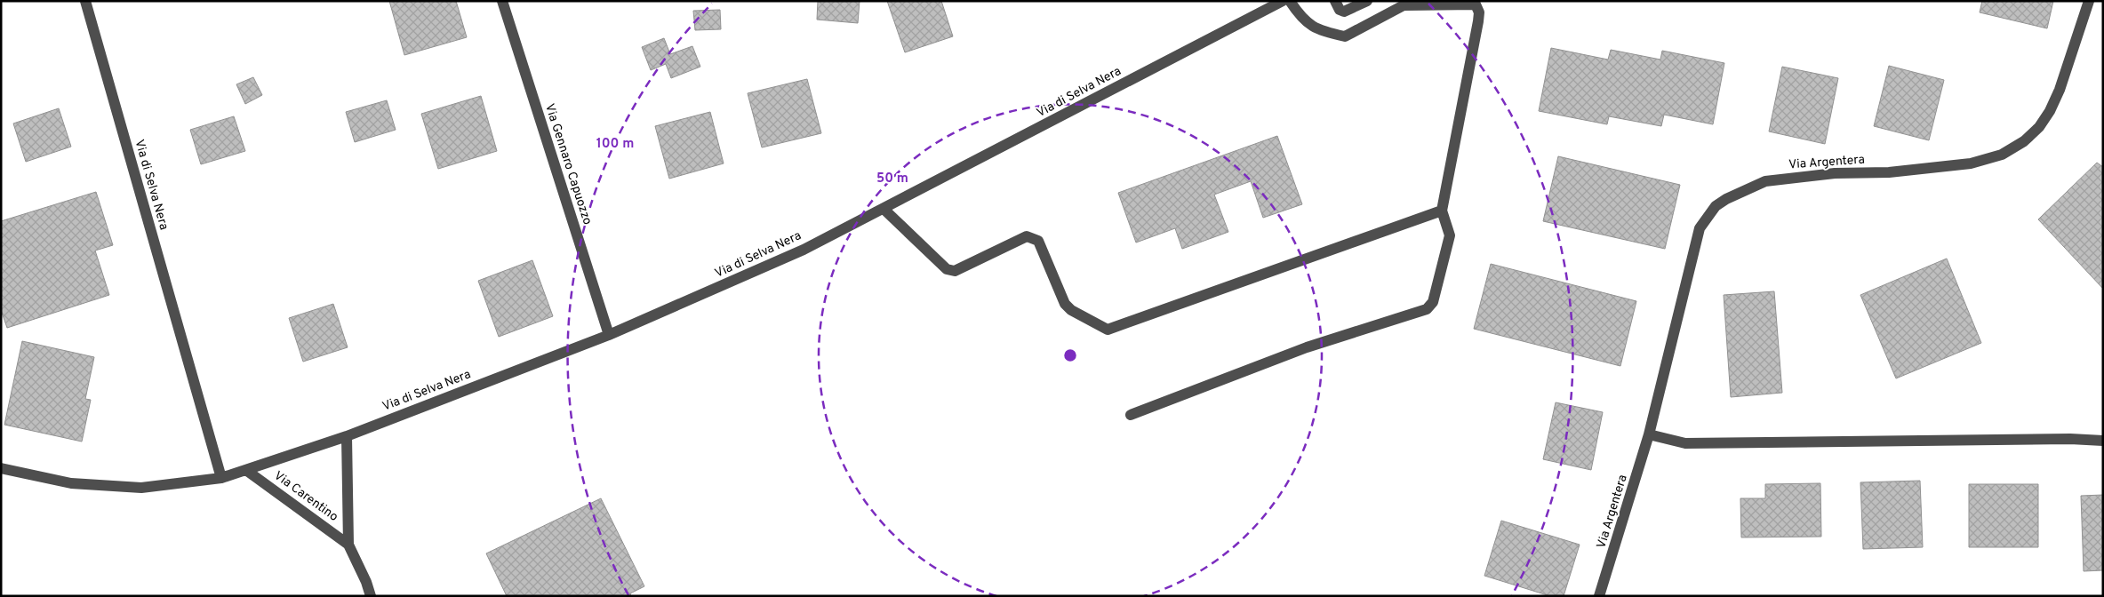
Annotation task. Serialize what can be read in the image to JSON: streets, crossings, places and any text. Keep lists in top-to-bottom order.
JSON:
{
  "streets": {
    "street": [
      "Via di Selva Nera",
      "Via Argentera",
      "Via Gennaro Capuozzo",
      "Via Carentino"
    ]
  },
  "crossings": [
    ["Via di Selva Nera", "Via Gennaro Capuozzo"],
    ["Via di Selva Nera", "Via Carentino"]
  ],
  "rings": ["100 m", "50 m"]
}
